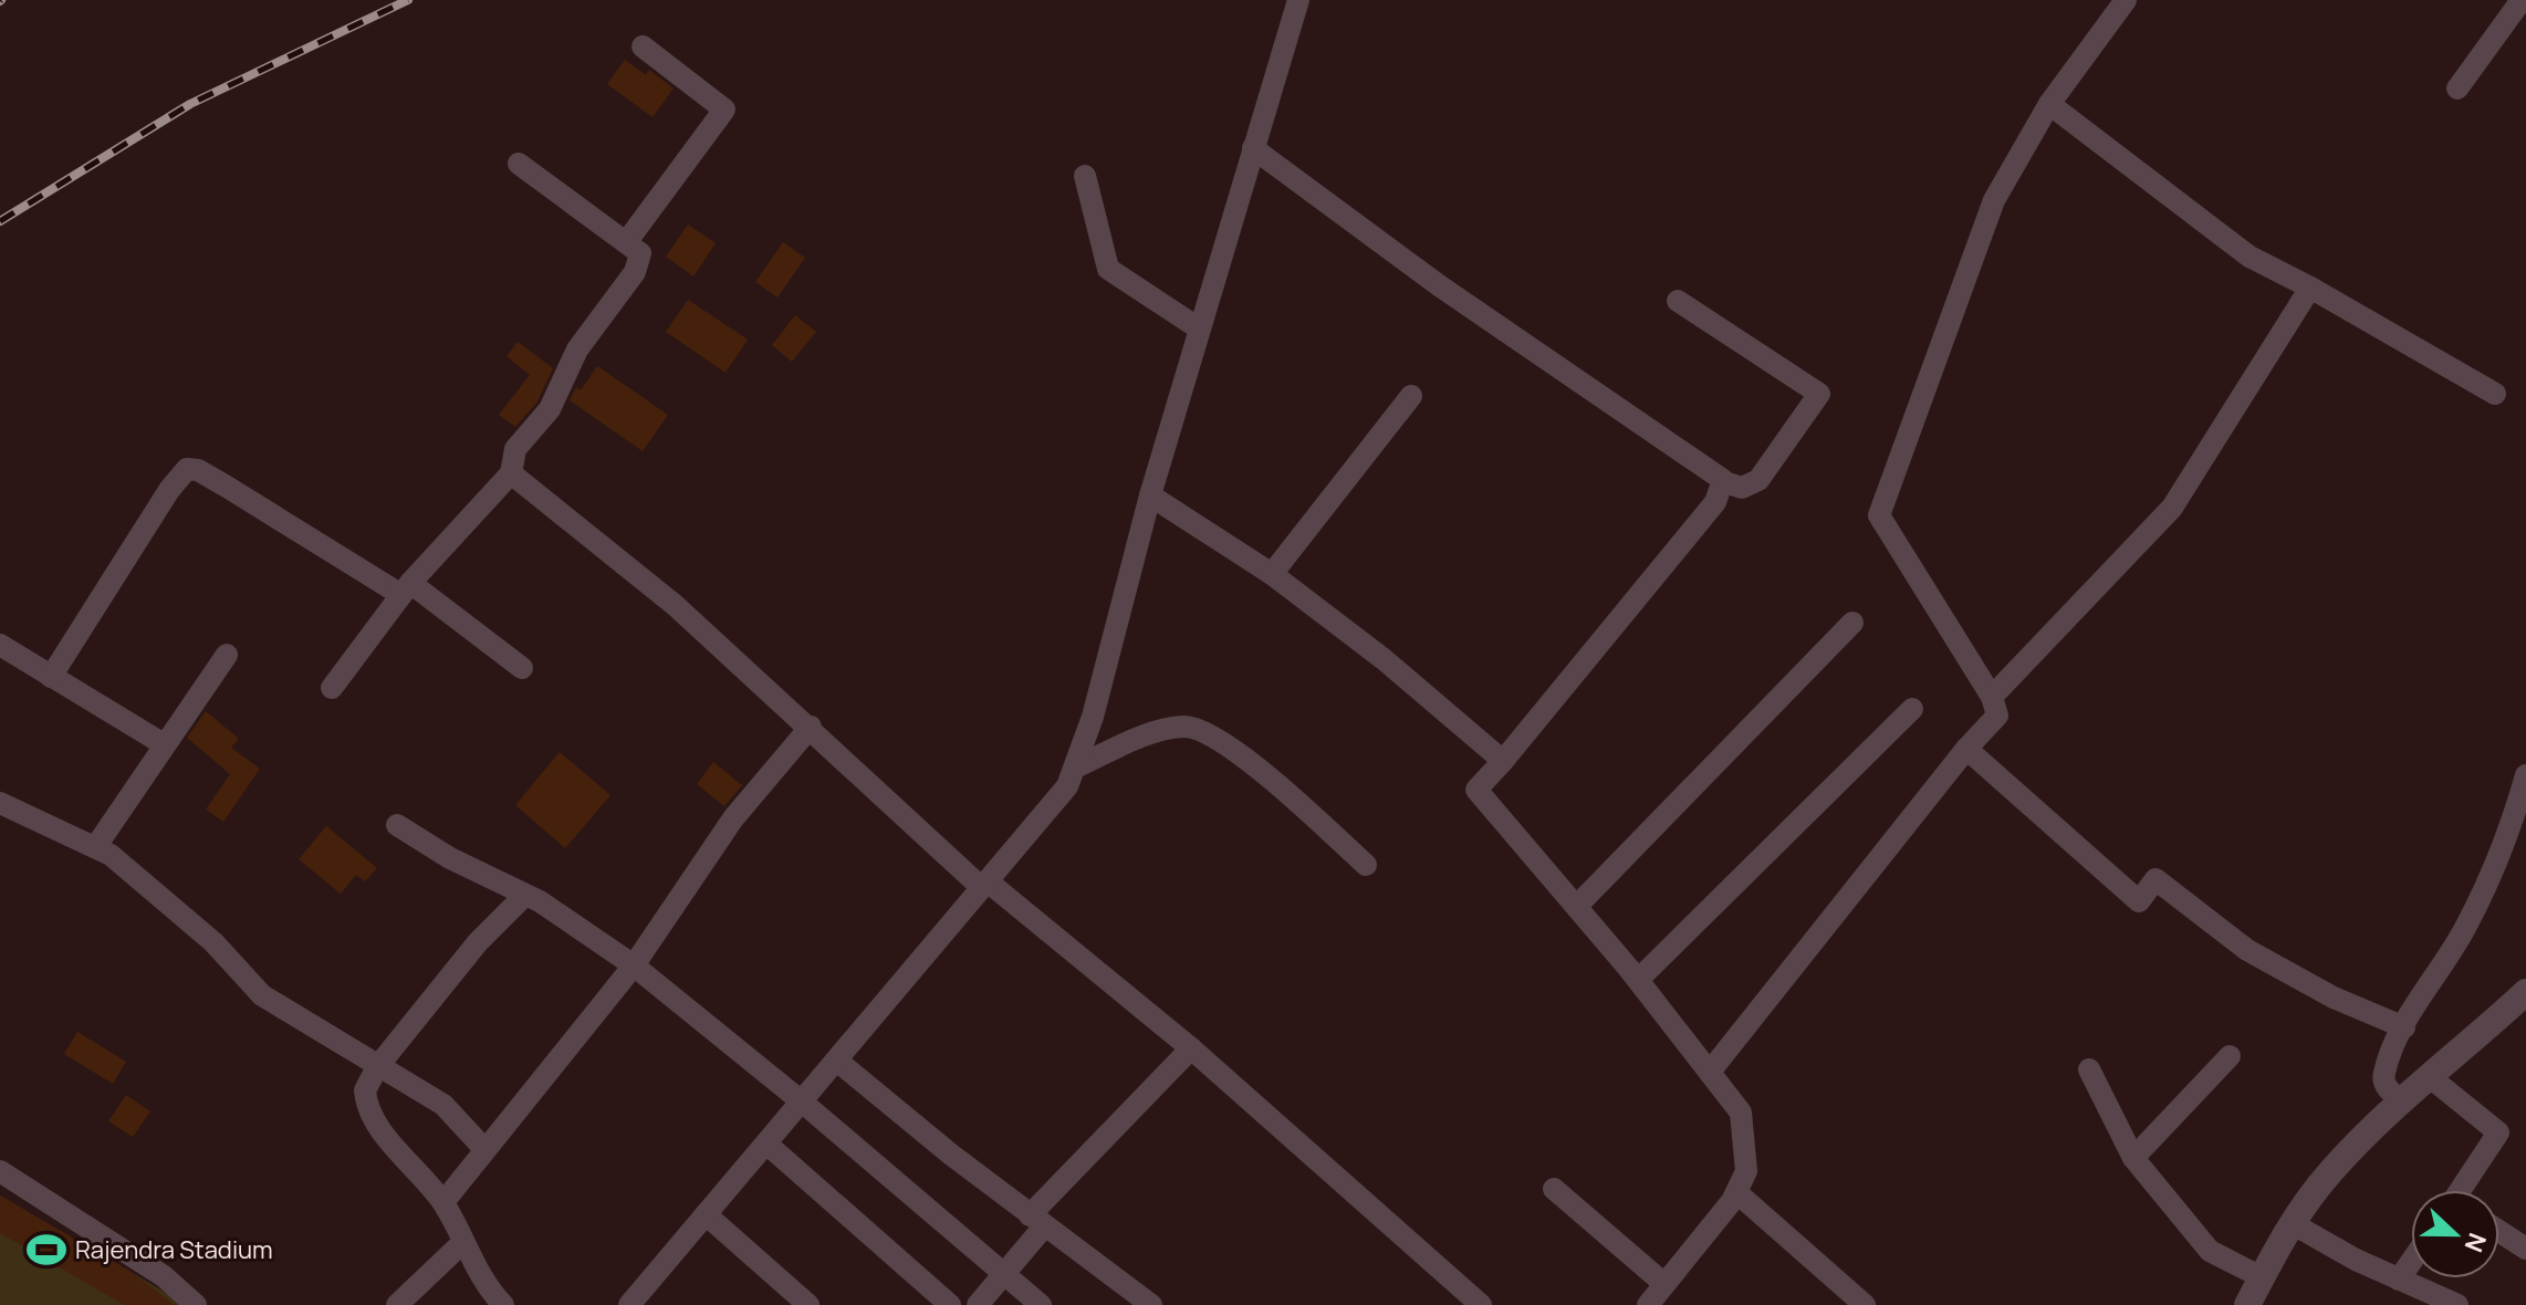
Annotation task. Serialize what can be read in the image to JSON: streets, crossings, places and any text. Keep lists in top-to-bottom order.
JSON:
{
  "places": {
    "sports": ["Rajendra Stadium"]
  },
  "north": "right"
}
